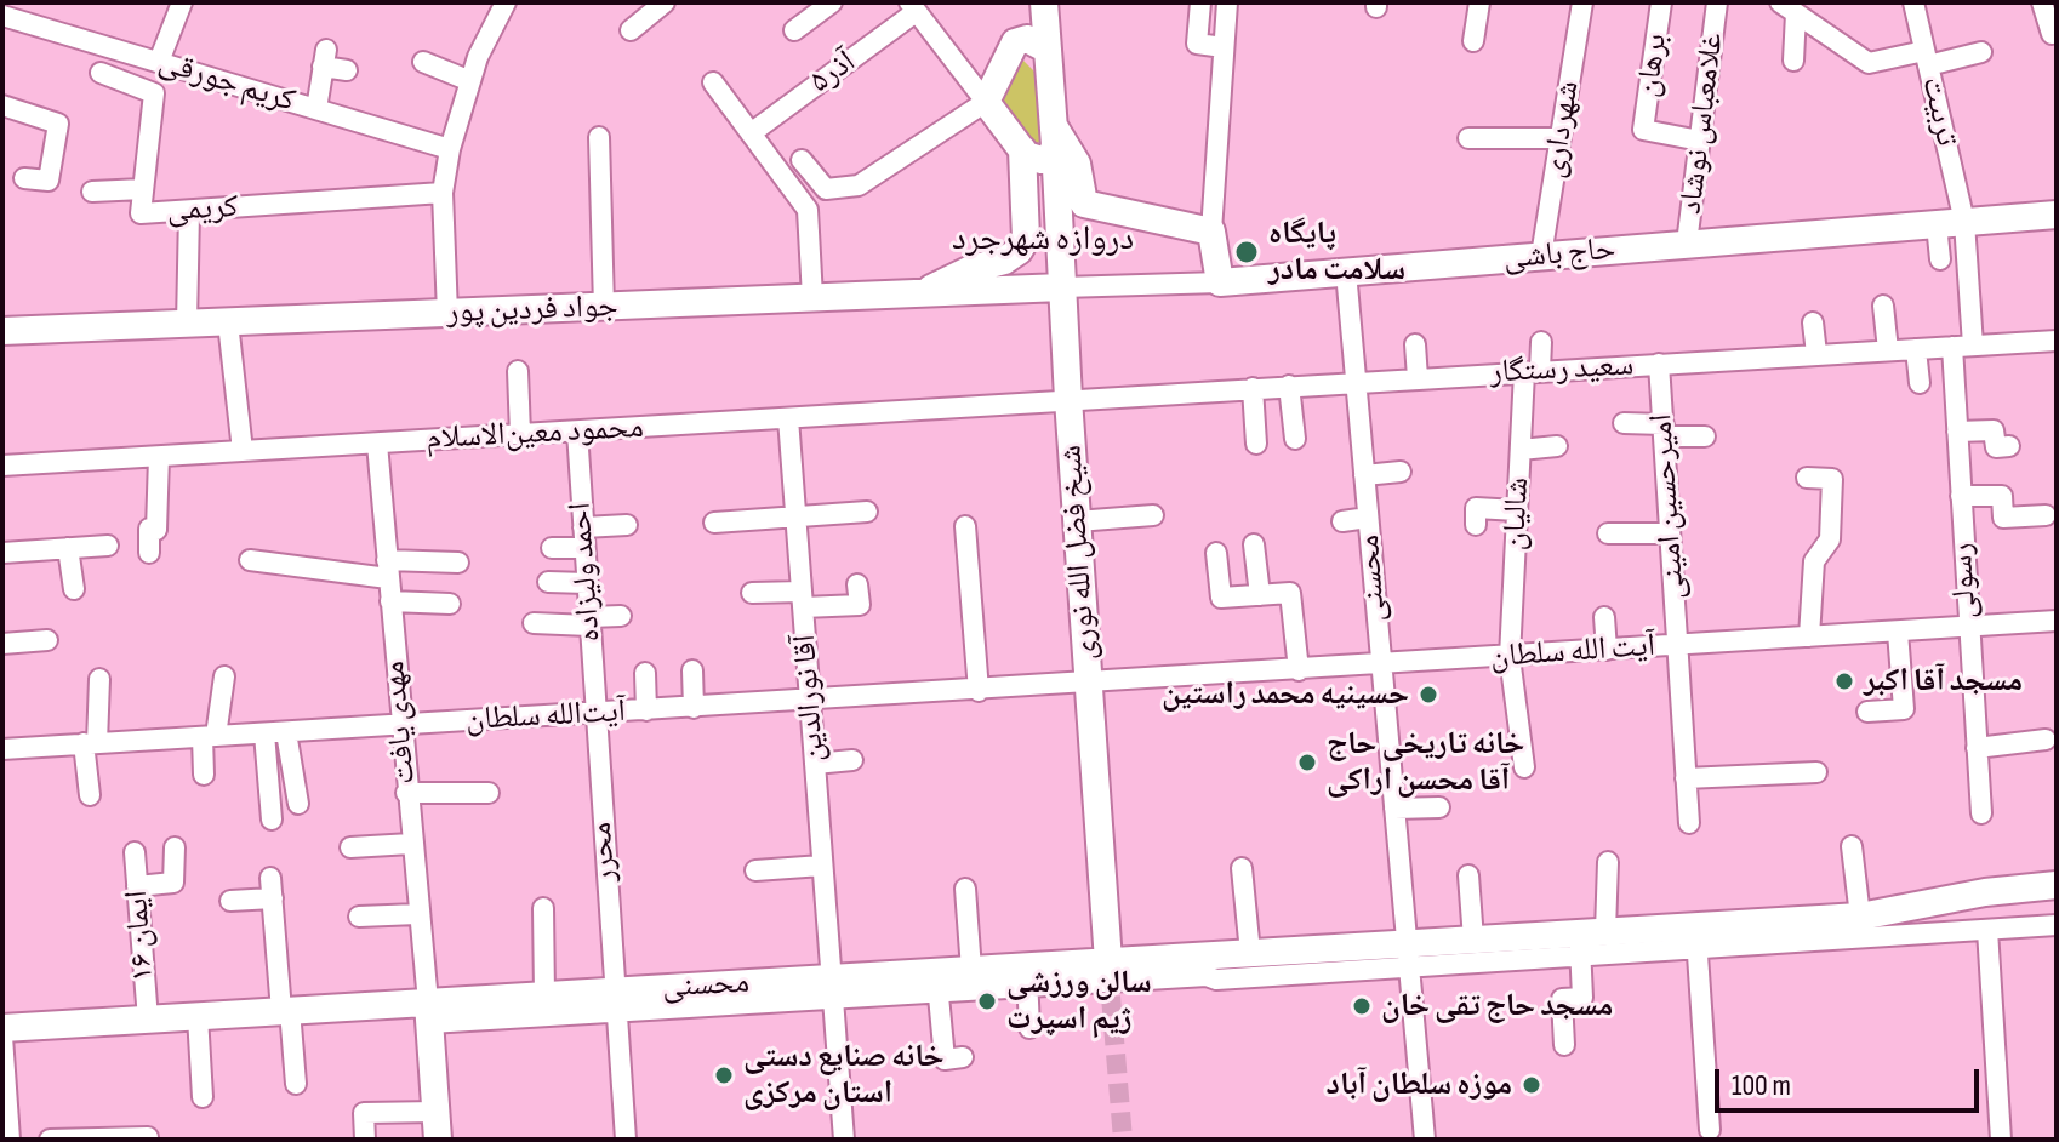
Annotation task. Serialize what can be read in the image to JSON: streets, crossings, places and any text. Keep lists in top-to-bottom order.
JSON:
{
  "streets": {
    "street": [
      "برهان",
      "آذر۵",
      "کریم جورقی",
      "تربیت",
      "غلامعباس نوشاد",
      "شهرداری",
      "کریمی",
      "حاج باشی",
      "جواد فردین پور",
      "سعید رستگار",
      "محمود معین‌الاسلام",
      "امیرحسین امینی",
      "شالیان",
      "شیخ فضل الله نوری",
      "احمد ولیزاده",
      "محسنی",
      "رسولی",
      "آیت الله سلطان",
      "آقا نورالدین",
      "آیت‌الله سلطان",
      "مهدی یافت",
      "محرر",
      "ایمان ۱۶"
    ]
  },
  "crossings": [
    ["برهان", "غلامعباس نوشاد"],
    ["تربیت", "حاج باشی"],
    ["تربیت", "سعید رستگار"],
    ["تربیت", "رسولی"],
    ["غلامعباس نوشاد", "حاج باشی"],
    ["شهرداری", "حاج باشی"],
    ["حاج باشی", "جواد فردین پور"],
    ["حاج باشی", "شیخ فضل الله نوری"],
    ["حاج باشی", "محسنی"],
    ["جواد فردین پور", "شیخ فضل الله نوری"],
    ["سعید رستگار", "محمود معین‌الاسلام"],
    ["سعید رستگار", "امیرحسین امینی"],
    ["سعید رستگار", "شالیان"],
    ["سعید رستگار", "شیخ فضل الله نوری"],
    ["سعید رستگار", "محسنی"],
    ["سعید رستگار", "رسولی"],
    ["محمود معین‌الاسلام", "شیخ فضل الله نوری"],
    ["محمود معین‌الاسلام", "احمد ولیزاده"],
    ["محمود معین‌الاسلام", "آقا نورالدین"],
    ["محمود معین‌الاسلام", "مهدی یافت"],
    ["امیرحسین امینی", "آیت الله سلطان"],
    ["شالیان", "آیت الله سلطان"],
    ["شیخ فضل الله نوری", "محسنی"],
    ["شیخ فضل الله نوری", "آیت الله سلطان"],
    ["شیخ فضل الله نوری", "آیت‌الله سلطان"],
    ["احمد ولیزاده", "آیت‌الله سلطان"],
    ["احمد ولیزاده", "محرر"],
    ["محسنی", "آیت الله سلطان"],
    ["محسنی", "آقا نورالدین"],
    ["محسنی", "مهدی یافت"],
    ["محسنی", "محرر"],
    ["محسنی", "ایمان ۱۶"],
    ["رسولی", "آیت الله سلطان"],
    ["آیت الله سلطان", "آیت‌الله سلطان"],
    ["آقا نورالدین", "آیت‌الله سلطان"],
    ["آیت‌الله سلطان", "مهدی یافت"],
    ["آیت‌الله سلطان", "محرر"]
  ],
  "districts": ["دروازه شهرجرد"],
  "places": [
    "پایگاه سلامت مادر",
    "مسجد آقا اکبر",
    "حسینیه محمد راستین",
    "خانه تاریخی حاج آقا محسن اراکی",
    "سالن ورزشی ژیم اسپرت",
    "مسجد حاج تقی خان",
    "خانه صنایع دستی استان مرکزی",
    "موزه سلطان آباد"
  ],
  "scale_bar": "100 m"
}
